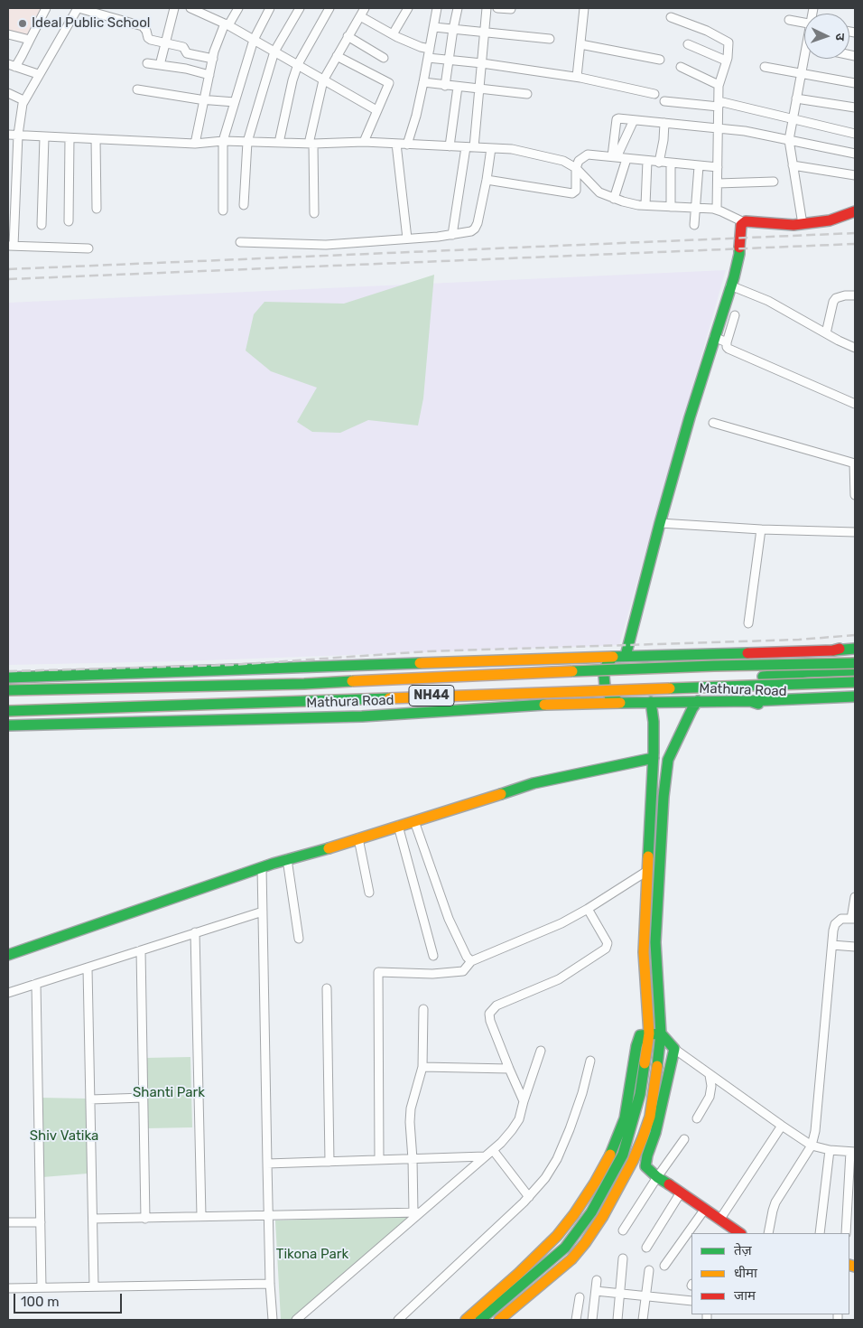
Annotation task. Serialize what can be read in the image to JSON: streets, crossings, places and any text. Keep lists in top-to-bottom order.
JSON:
{
  "streets": {
    "main road": ["Mathura Road", "NH44"]
  },
  "parks": ["Shanti Park", "Shiv Vatika", "Tikona Park"],
  "places": ["Ideal Public School"],
  "legend": ["तेज़", "धीमा", "जाम"],
  "scale_bar": "100 m",
  "north": "right"
}
